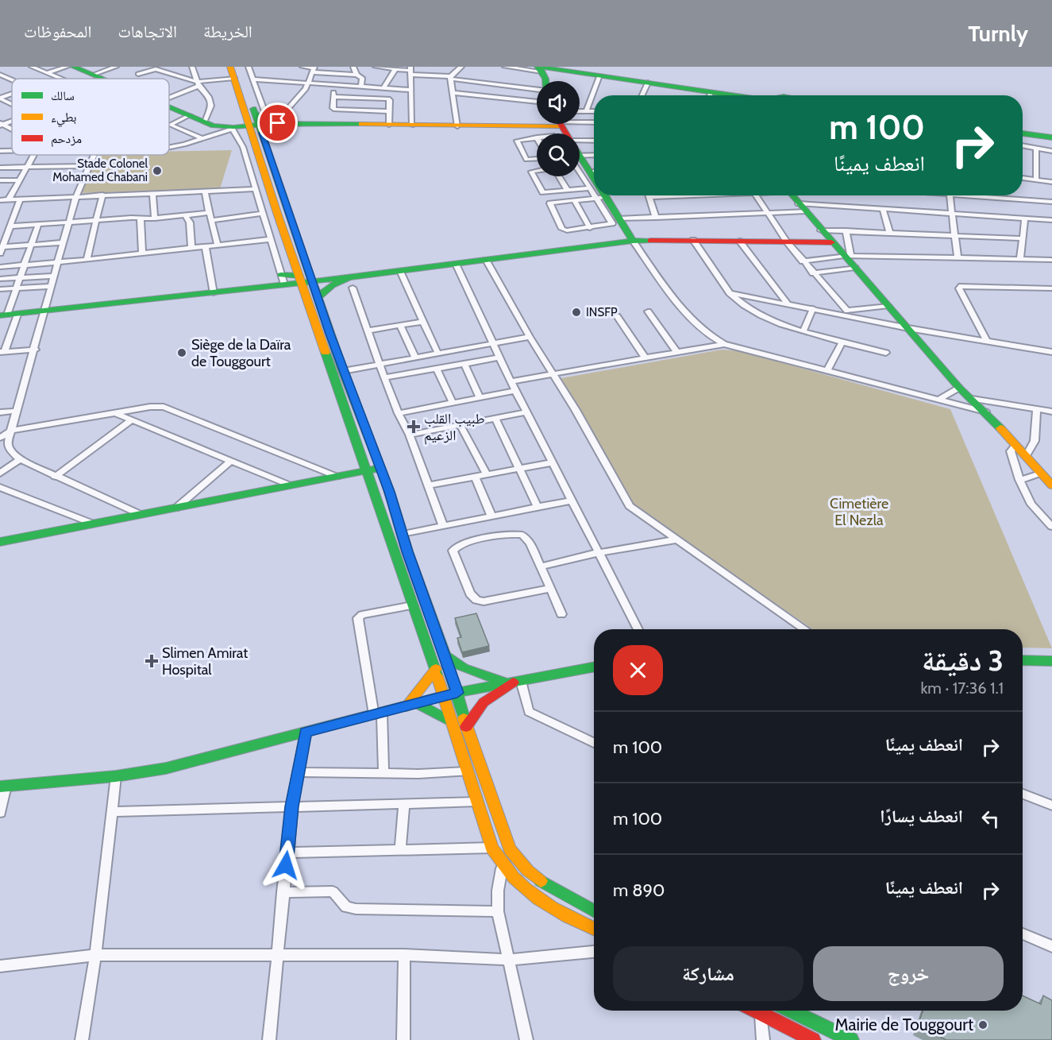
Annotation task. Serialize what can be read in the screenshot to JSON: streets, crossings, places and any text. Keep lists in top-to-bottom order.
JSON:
{
  "parks": ["Cimetière El Nezla"],
  "places": {
    "other": [
      "Stade Colonel Mohamed Chabani",
      "INSFP",
      "Siège de la Daïra de Touggourt",
      "Mairie de Touggourt"
    ],
    "health": ["طبيب القلب الزعيم", "Slimen Amirat Hospital"]
  },
  "legend": ["سالك", "بطيء", "مزدحم"],
  "page": {
    "header": "Turnly",
    "nav": ["الخريطة", "الاتجاهات", "المحفوظات"],
    "turn": ["100 m", "انعطف يمينًا"],
    "heading": ["3 دقيقة", "1.1 km · 17:36"],
    "list": [
      {
        "name": "انعطف يمينًا",
        "value": "100 m"
      },
      {
        "name": "انعطف يسارًا",
        "value": "100 m"
      },
      {
        "name": "انعطف يمينًا",
        "value": "890 m"
      }
    ],
    "buttons": ["خروج", "مشاركة"]
  }
}
